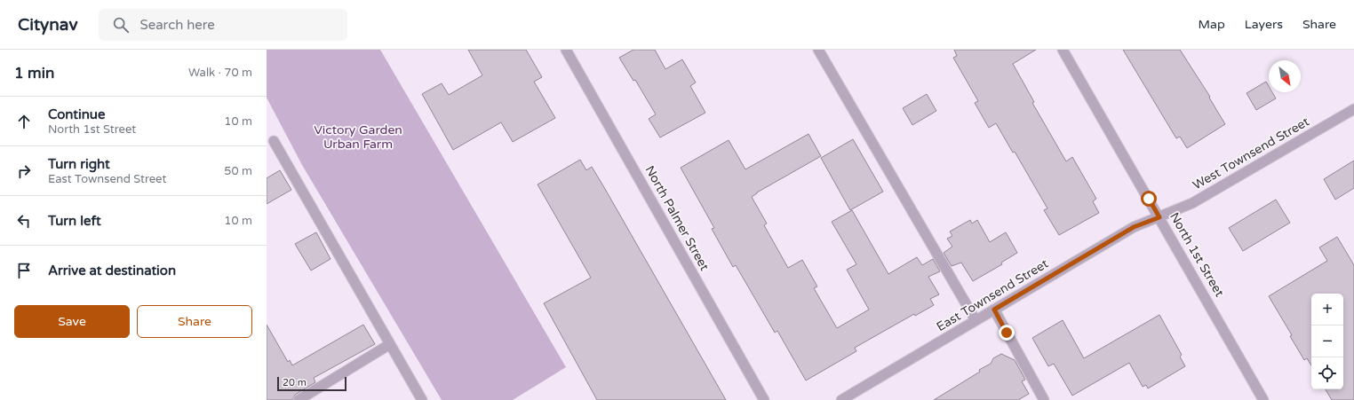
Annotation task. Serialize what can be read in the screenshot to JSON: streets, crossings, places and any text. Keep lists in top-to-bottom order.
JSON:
{
  "streets": {
    "street": [
      "West Townsend Street",
      "North Palmer Street",
      "North 1st Street",
      "East Townsend Street"
    ]
  },
  "crossings": [
    ["West Townsend Street", "North 1st Street"],
    ["West Townsend Street", "East Townsend Street"],
    ["North 1st Street", "East Townsend Street"]
  ],
  "parks": ["Victory Garden Urban Farm"],
  "scale_bar": "20 m",
  "north": "bottom right",
  "page": {
    "header": "Citynav",
    "search": "Search here",
    "nav": ["Map", "Layers", "Share"],
    "heading": ["1 min", "Walk · 70 m"],
    "list": [
      ["Continue", "North 1st Street", "10 m"],
      ["Turn right", "East Townsend Street", "50 m"],
      ["Turn left", "10 m"],
      "Arrive at destination"
    ],
    "map_buttons": ["+", "−"],
    "buttons": ["Save", "Share"],
    "scale": "20 m"
  }
}
